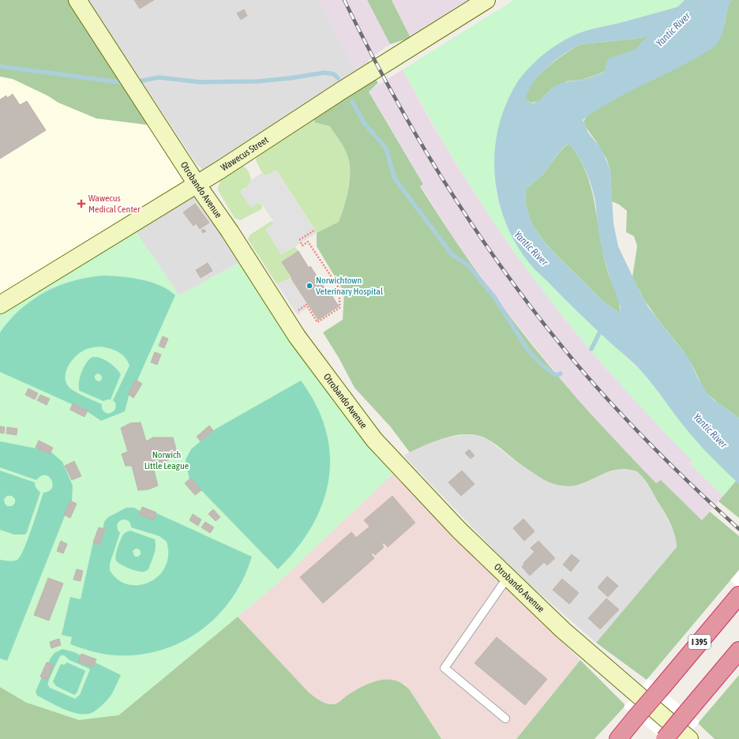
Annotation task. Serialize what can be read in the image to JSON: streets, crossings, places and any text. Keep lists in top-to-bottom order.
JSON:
{
  "streets": {
    "highway": ["I 395"],
    "street": ["Wawecus Street", "Otrobando Avenue"]
  },
  "crossings": [
    ["Wawecus Street", "Otrobando Avenue"]
  ],
  "water": ["Yantic River"],
  "parks": ["Norwich Little League"],
  "places": {
    "health": ["Wawecus Medical Center"],
    "other": ["Norwichtown Veterinary Hospital"]
  }
}
